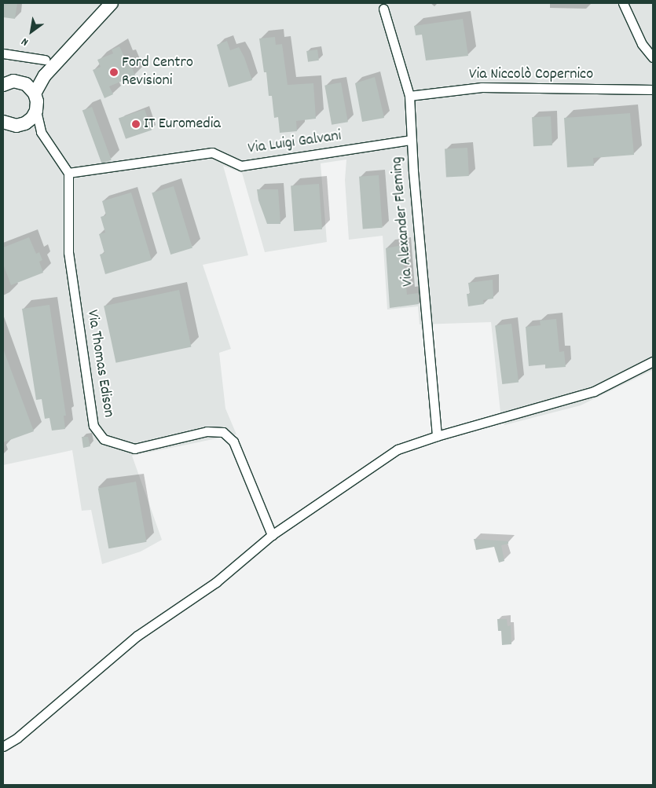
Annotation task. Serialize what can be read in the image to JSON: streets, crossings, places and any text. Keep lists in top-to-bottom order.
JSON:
{
  "streets": {
    "street": [
      "Via Niccolò Copernico",
      "Via Luigi Galvani",
      "Via Alexander Fleming",
      "Via Thomas Edison"
    ]
  },
  "crossings": [
    ["Via Niccolò Copernico", "Via Alexander Fleming"],
    ["Via Luigi Galvani", "Via Alexander Fleming"],
    ["Via Luigi Galvani", "Via Thomas Edison"]
  ],
  "places": ["Ford Centro Revisioni", "IT Euromedia"],
  "north": "bottom left"
}
